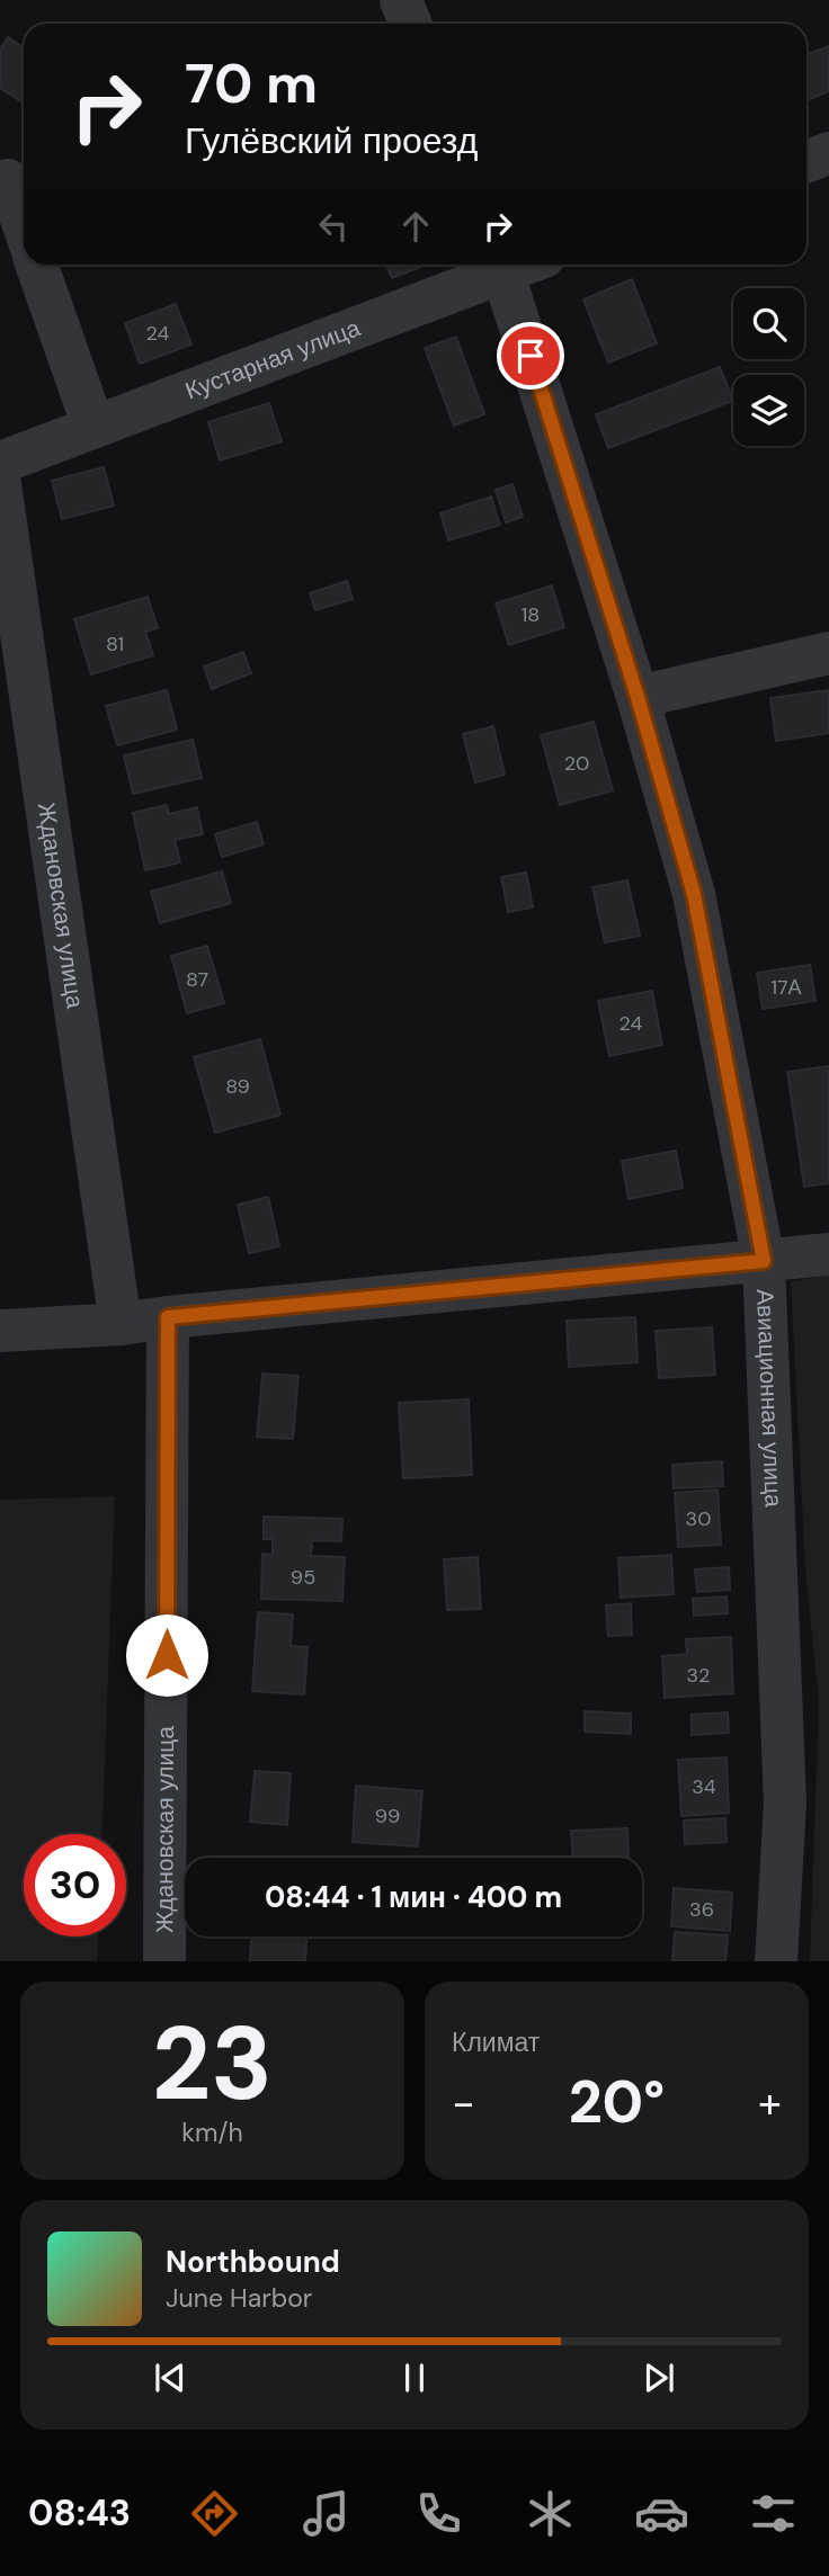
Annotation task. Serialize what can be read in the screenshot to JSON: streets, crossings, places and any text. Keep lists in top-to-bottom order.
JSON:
{
  "streets": {
    "street": ["Кустарная улица", "Ждановская улица", "Авиационная улица"]
  },
  "house_numbers": [
    "24",
    "18",
    "81",
    "20",
    "87",
    "17А",
    "24",
    "89",
    "30",
    "95",
    "32",
    "34",
    "99",
    "36"
  ],
  "page": {
    "turn": ["70 m", "Гулёвский проезд"],
    "limit": "30",
    "trip": "08:44 · 1 мин · 400 m",
    "tile": [
      ["23", "km/h"],
      "Климат"
    ],
    "heat": ["−", "20°", "+"],
    "song": ["Northbound", "June Harbor"],
    "tabs": "08:43"
  }
}
